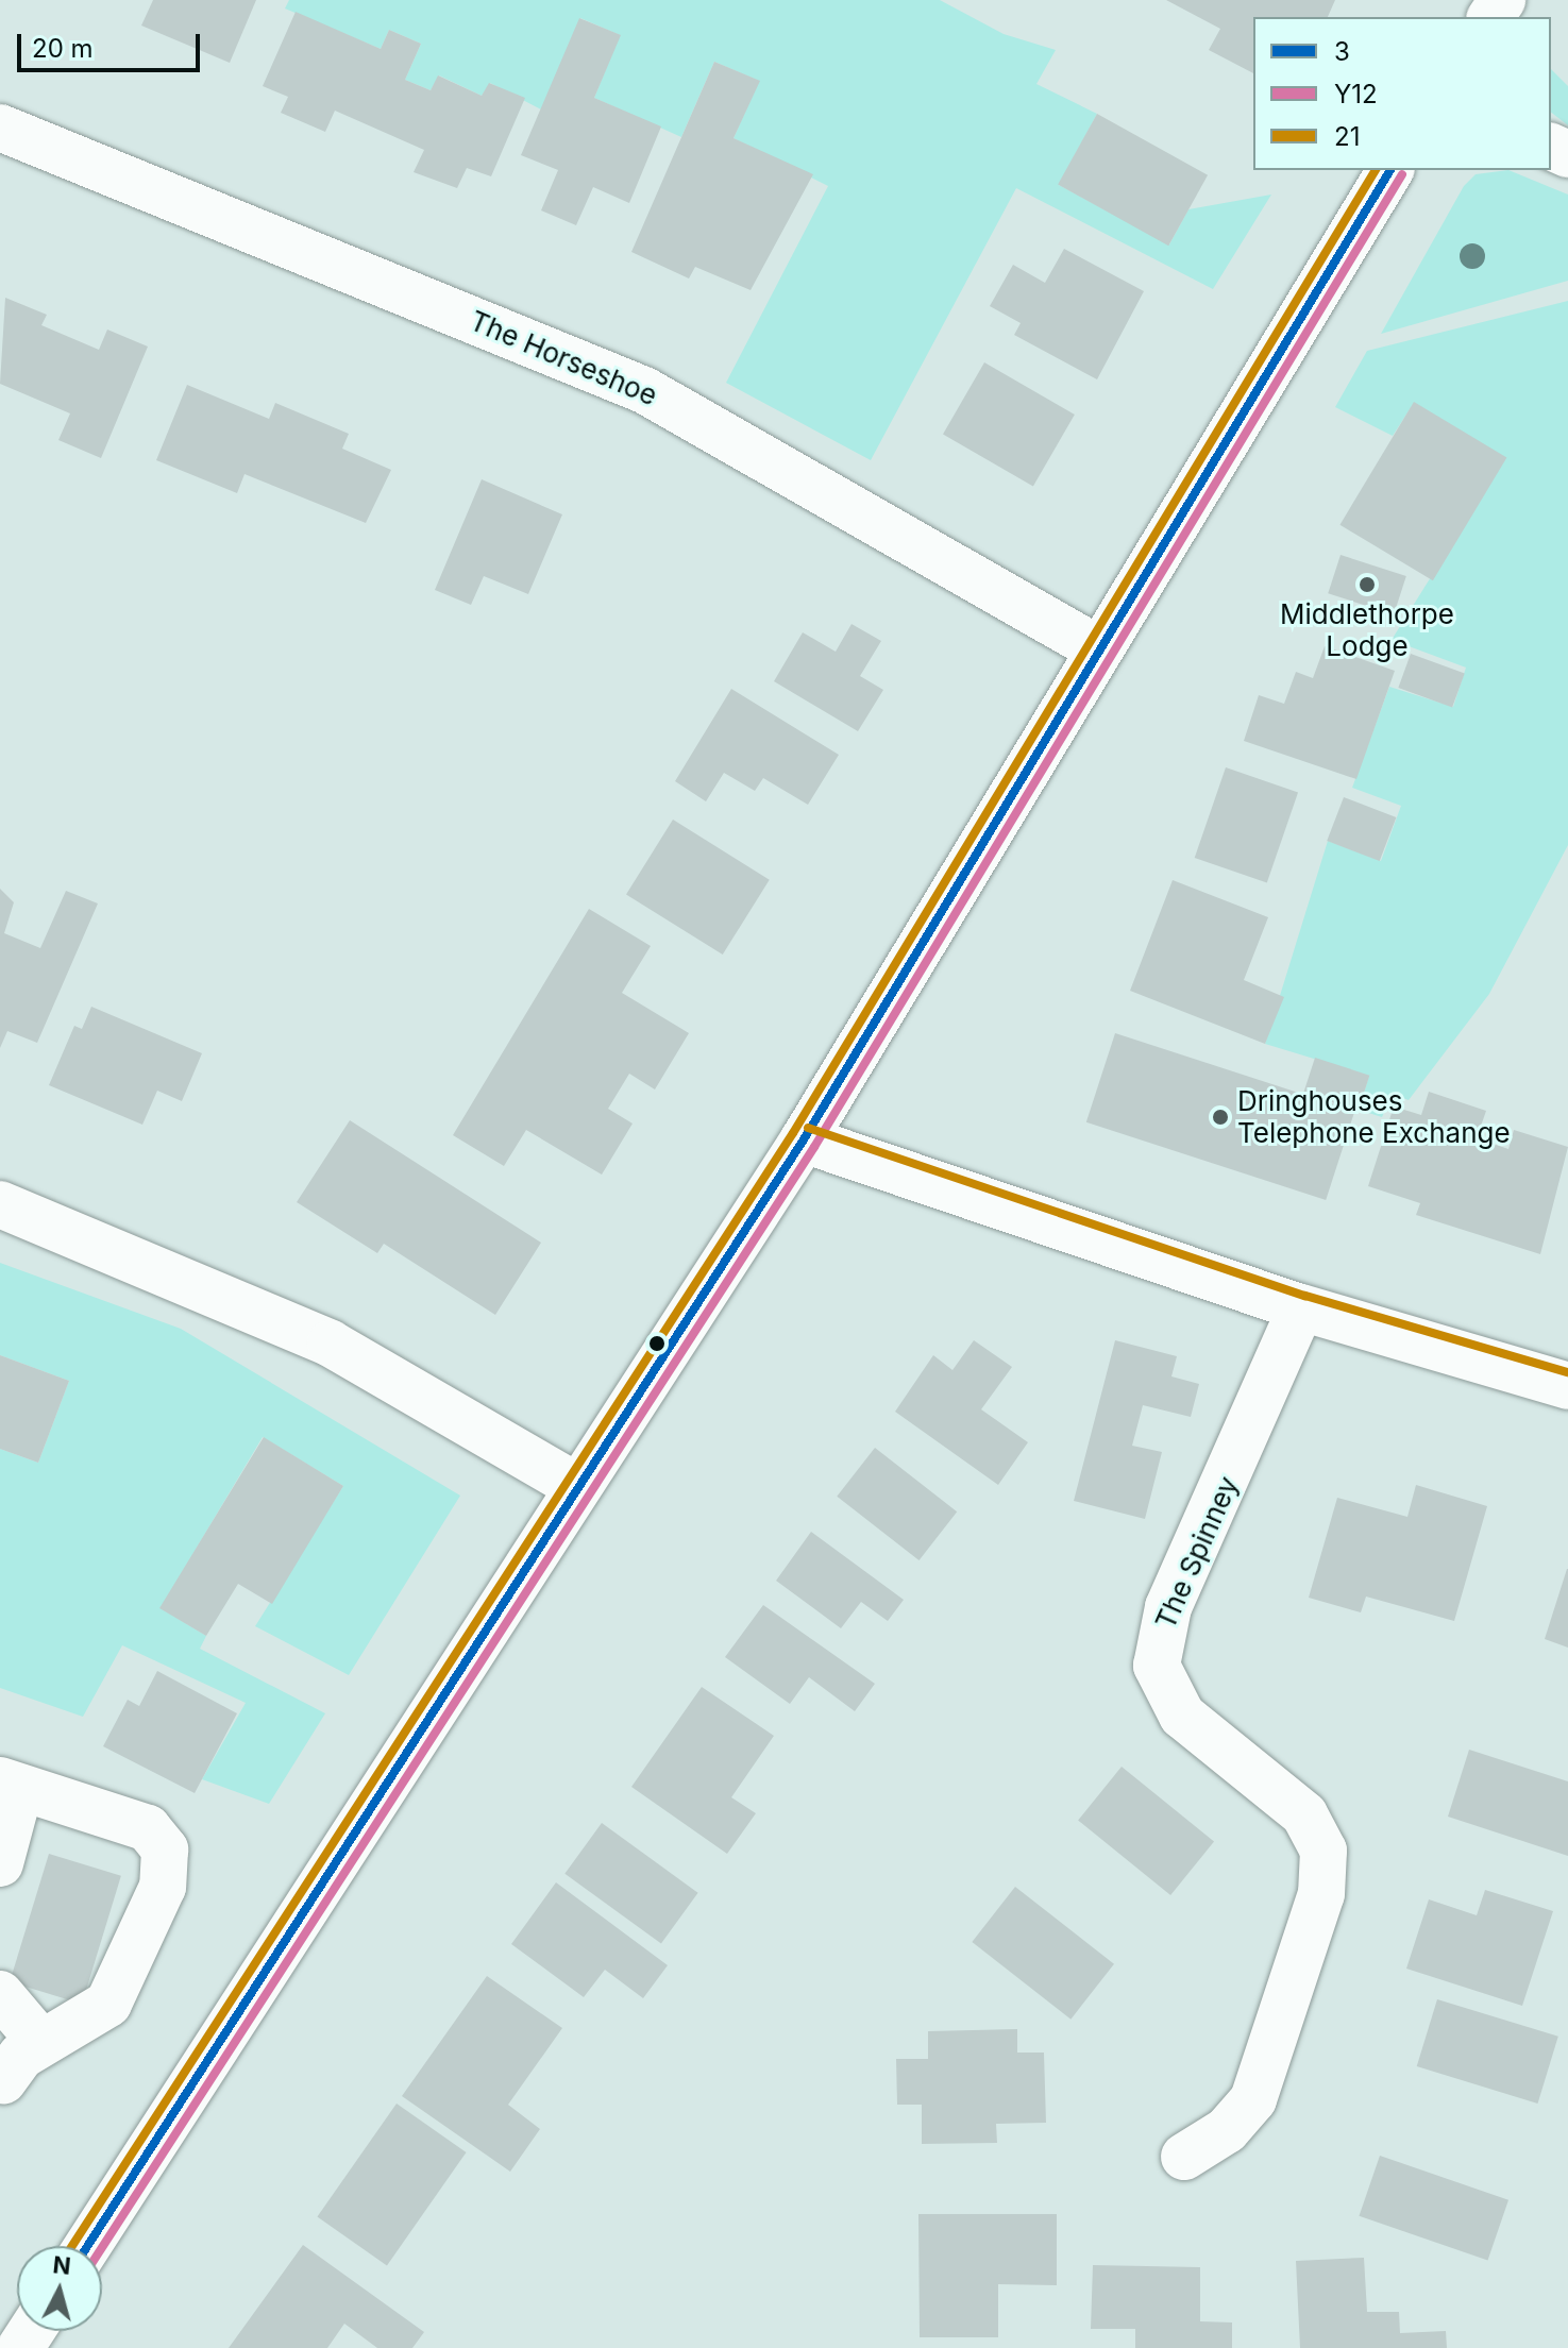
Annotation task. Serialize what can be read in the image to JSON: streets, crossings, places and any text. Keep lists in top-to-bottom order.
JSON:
{
  "streets": {
    "street": ["The Horseshoe", "The Spinney"]
  },
  "places": ["Middlethorpe Lodge", "Dringhouses Telephone Exchange"],
  "lines": ["transit line 3", "transit line 21", "transit line Y12"],
  "legend": ["3", "Y12", "21"],
  "scale_bar": "20 m",
  "north": "top"
}
